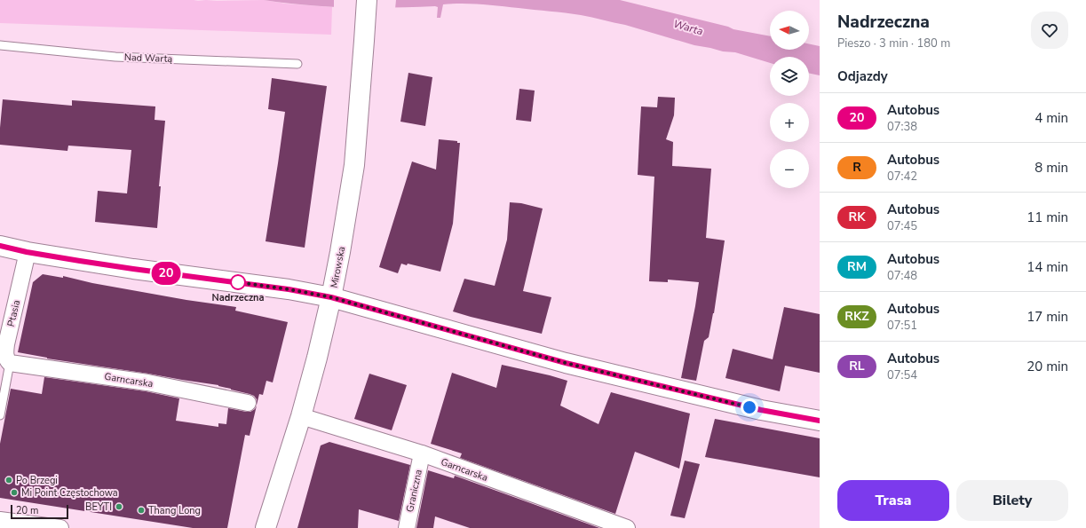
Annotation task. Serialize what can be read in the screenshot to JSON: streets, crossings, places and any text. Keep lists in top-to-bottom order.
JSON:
{
  "streets": {
    "street": [
      "Mirowska",
      "Ptasia",
      "Garncarska",
      "Graniczna"
    ],
    "lane": ["Nad Wartą"]
  },
  "crossings": [
    ["Mirowska", "Garncarska"],
    ["Ptasia", "Garncarska"],
    ["Garncarska", "Graniczna"]
  ],
  "water": ["Warta"],
  "places": [
    "Nadrzeczna",
    "Po Brzegi",
    "Mi Point Częstochowa",
    "BEYTI",
    "Thang Long"
  ],
  "lines": ["bus line 20"],
  "scale_bar": "20 m",
  "north": "left",
  "page": {
    "on_map": "20",
    "heading": [
      ["Nadrzeczna", "Pieszo · 3 min · 180 m"],
      "Odjazdy"
    ],
    "map_buttons": ["+", "−"],
    "list": [
      {
        "mark": "20",
        "name": "Autobus",
        "note": "07:38",
        "value": "4 min"
      },
      {
        "mark": "R",
        "name": "Autobus",
        "note": "07:42",
        "value": "8 min"
      },
      {
        "mark": "RK",
        "name": "Autobus",
        "note": "07:45",
        "value": "11 min"
      },
      {
        "mark": "RM",
        "name": "Autobus",
        "note": "07:48",
        "value": "14 min"
      },
      {
        "mark": "RKZ",
        "name": "Autobus",
        "note": "07:51",
        "value": "17 min"
      },
      {
        "mark": "RL",
        "name": "Autobus",
        "note": "07:54",
        "value": "20 min"
      }
    ],
    "buttons": ["Trasa", "Bilety"],
    "scale": "20 m"
  }
}
